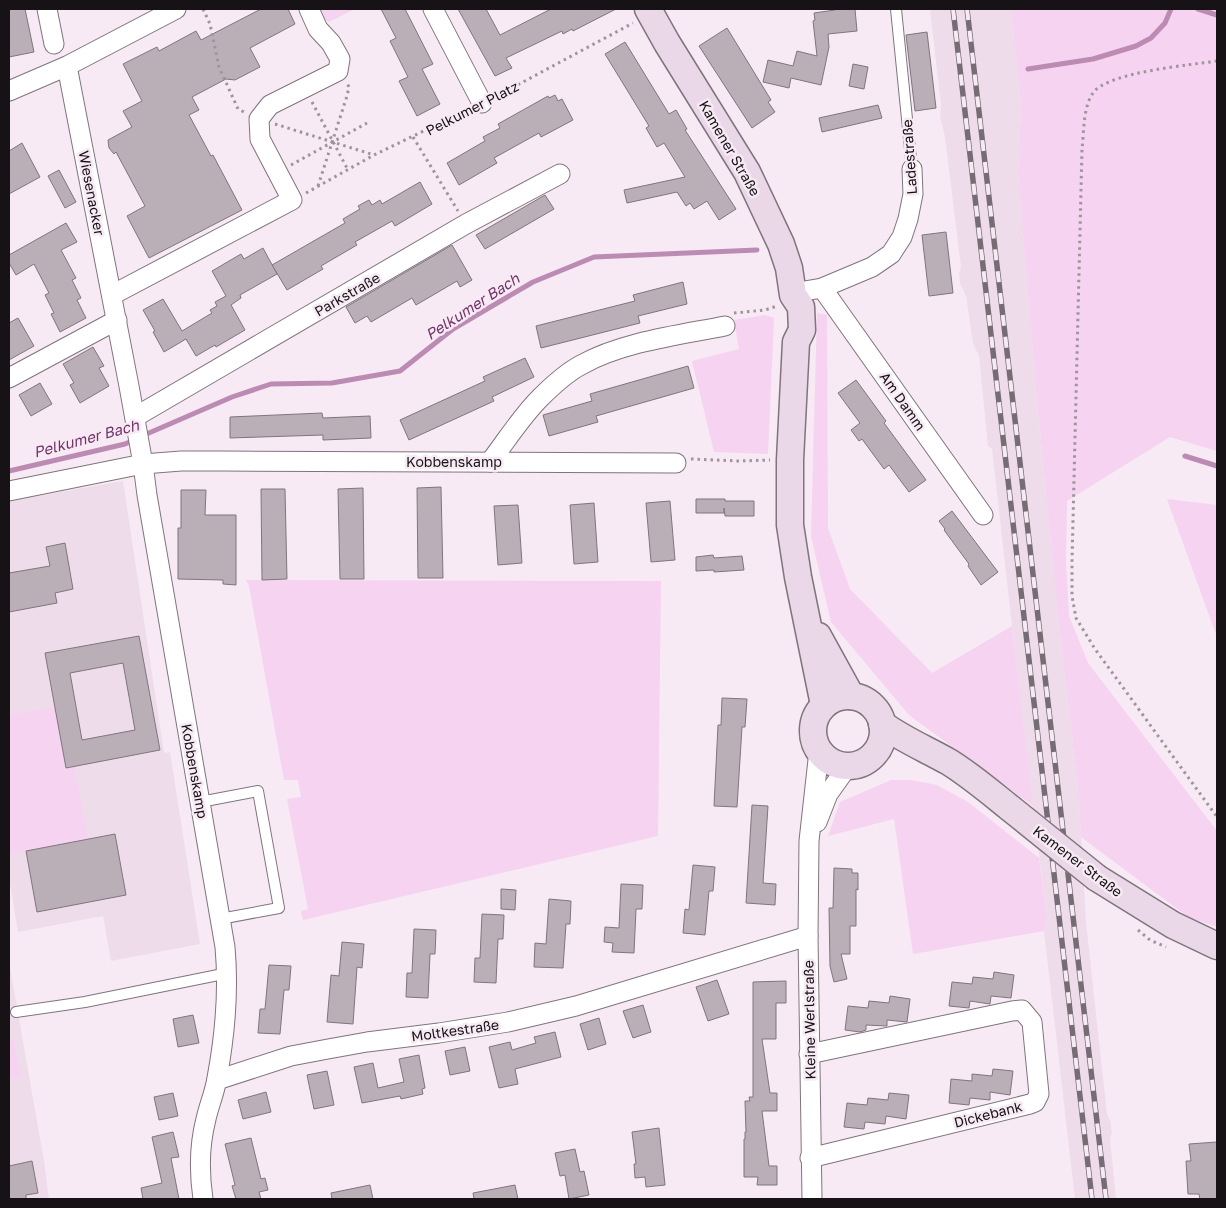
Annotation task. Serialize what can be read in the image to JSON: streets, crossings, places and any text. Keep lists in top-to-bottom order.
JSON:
{
  "streets": {
    "main road": ["Kamener Straße"],
    "street": [
      "Ladestraße",
      "Wiesenacker",
      "Parkstraße",
      "Am Damm",
      "Kobbenskamp",
      "Kleine Werlstraße",
      "Moltkestraße",
      "Dickebank"
    ],
    "path": ["Pelkumer Platz"]
  },
  "crossings": [
    ["Pelkumer Platz", "Kamener Straße"],
    ["Kamener Straße", "Ladestraße"],
    ["Kamener Straße", "Kleine Werlstraße"],
    ["Ladestraße", "Am Damm"],
    ["Wiesenacker", "Parkstraße"],
    ["Wiesenacker", "Kobbenskamp"],
    ["Kobbenskamp", "Moltkestraße"],
    ["Kleine Werlstraße", "Moltkestraße"],
    ["Kleine Werlstraße", "Dickebank"]
  ],
  "water": ["Pelkumer Bach"]
}
